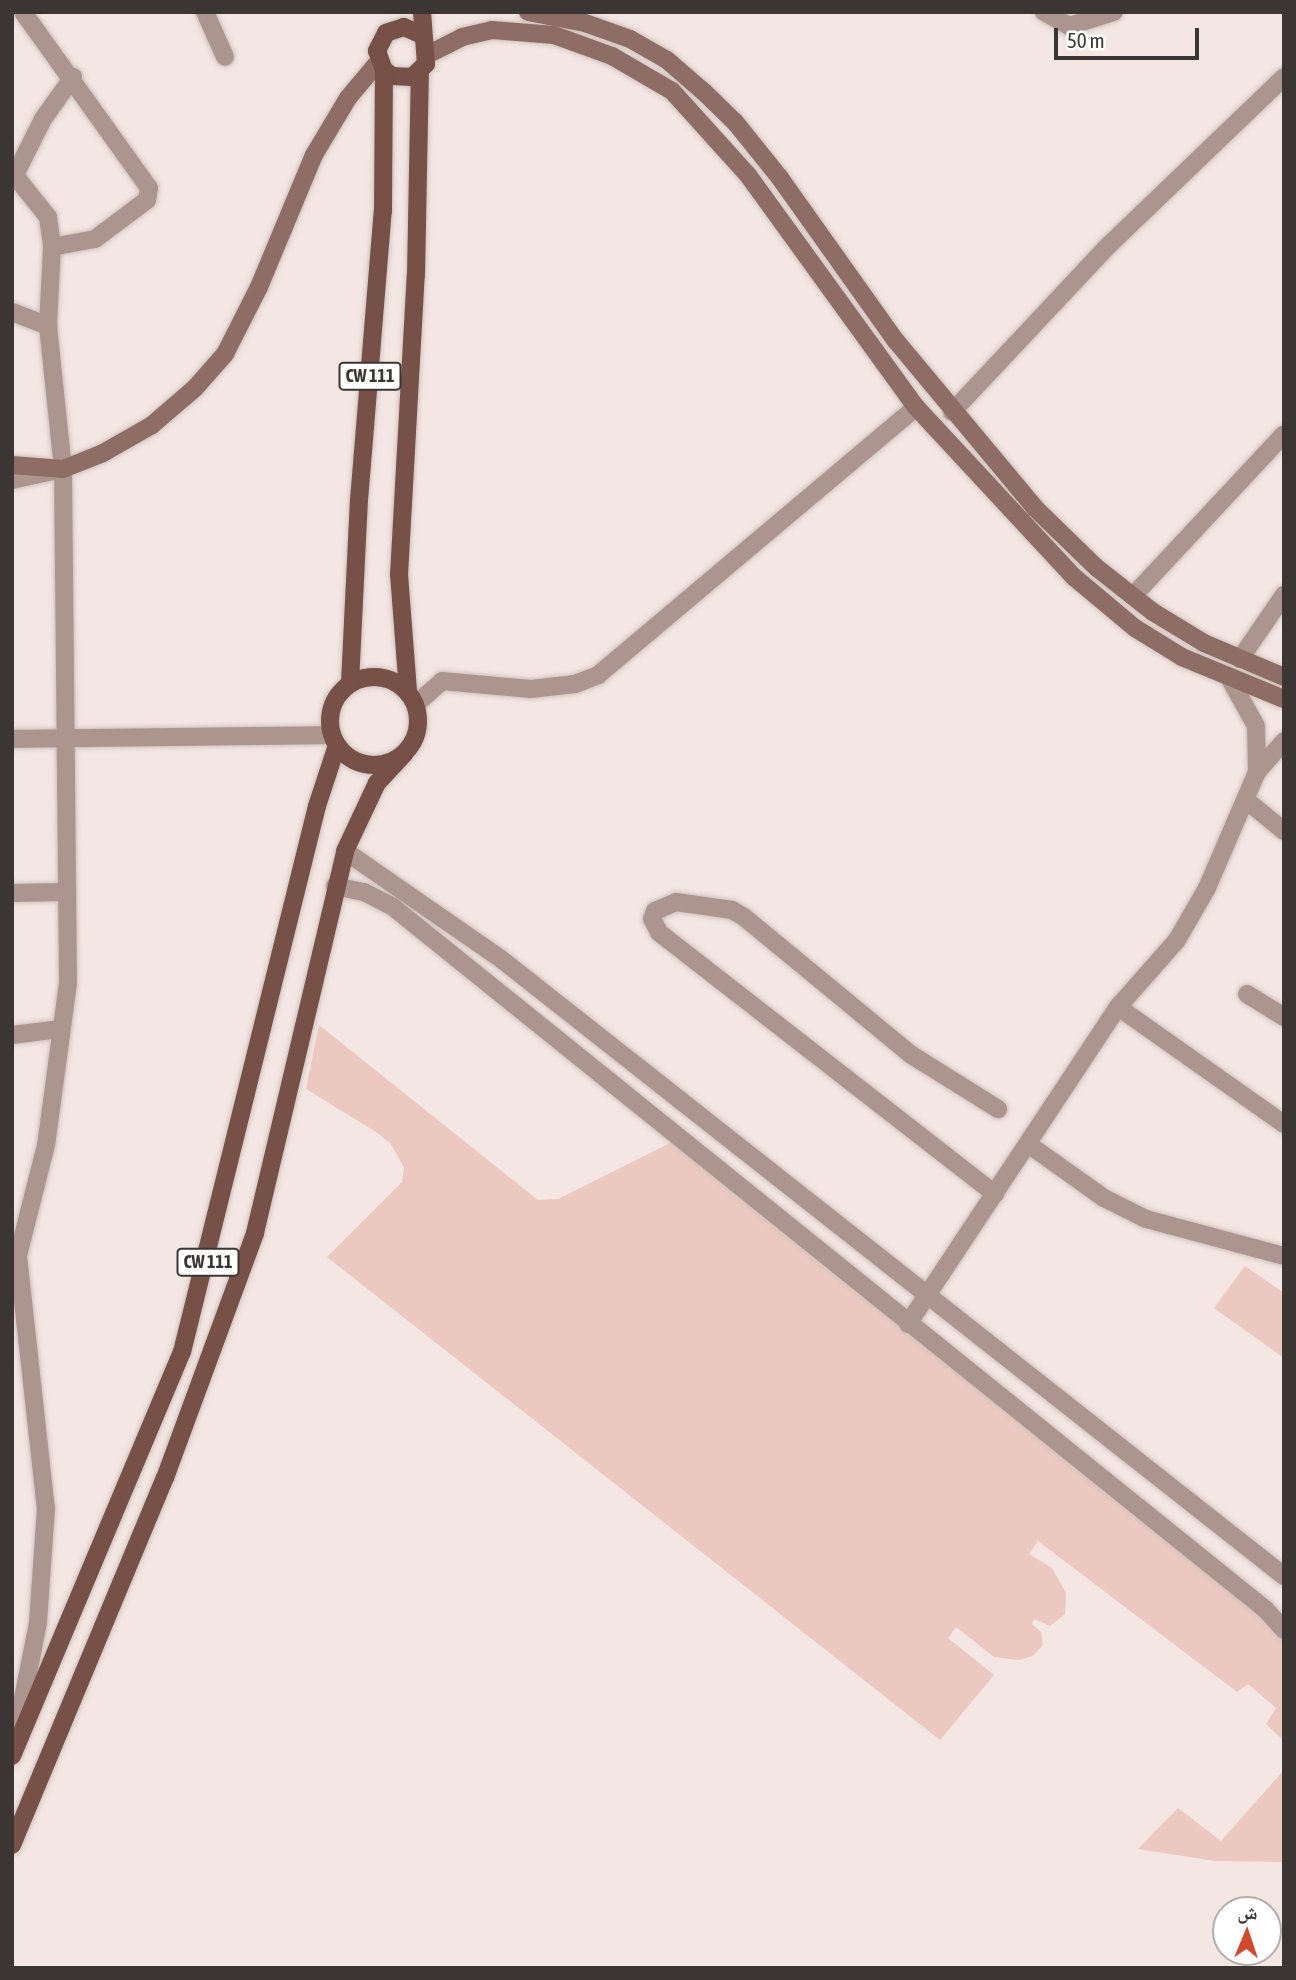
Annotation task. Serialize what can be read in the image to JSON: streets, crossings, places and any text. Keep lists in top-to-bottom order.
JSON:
{
  "streets": {
    "main road": ["CW 111"]
  },
  "scale_bar": "50 m",
  "north": "top"
}
